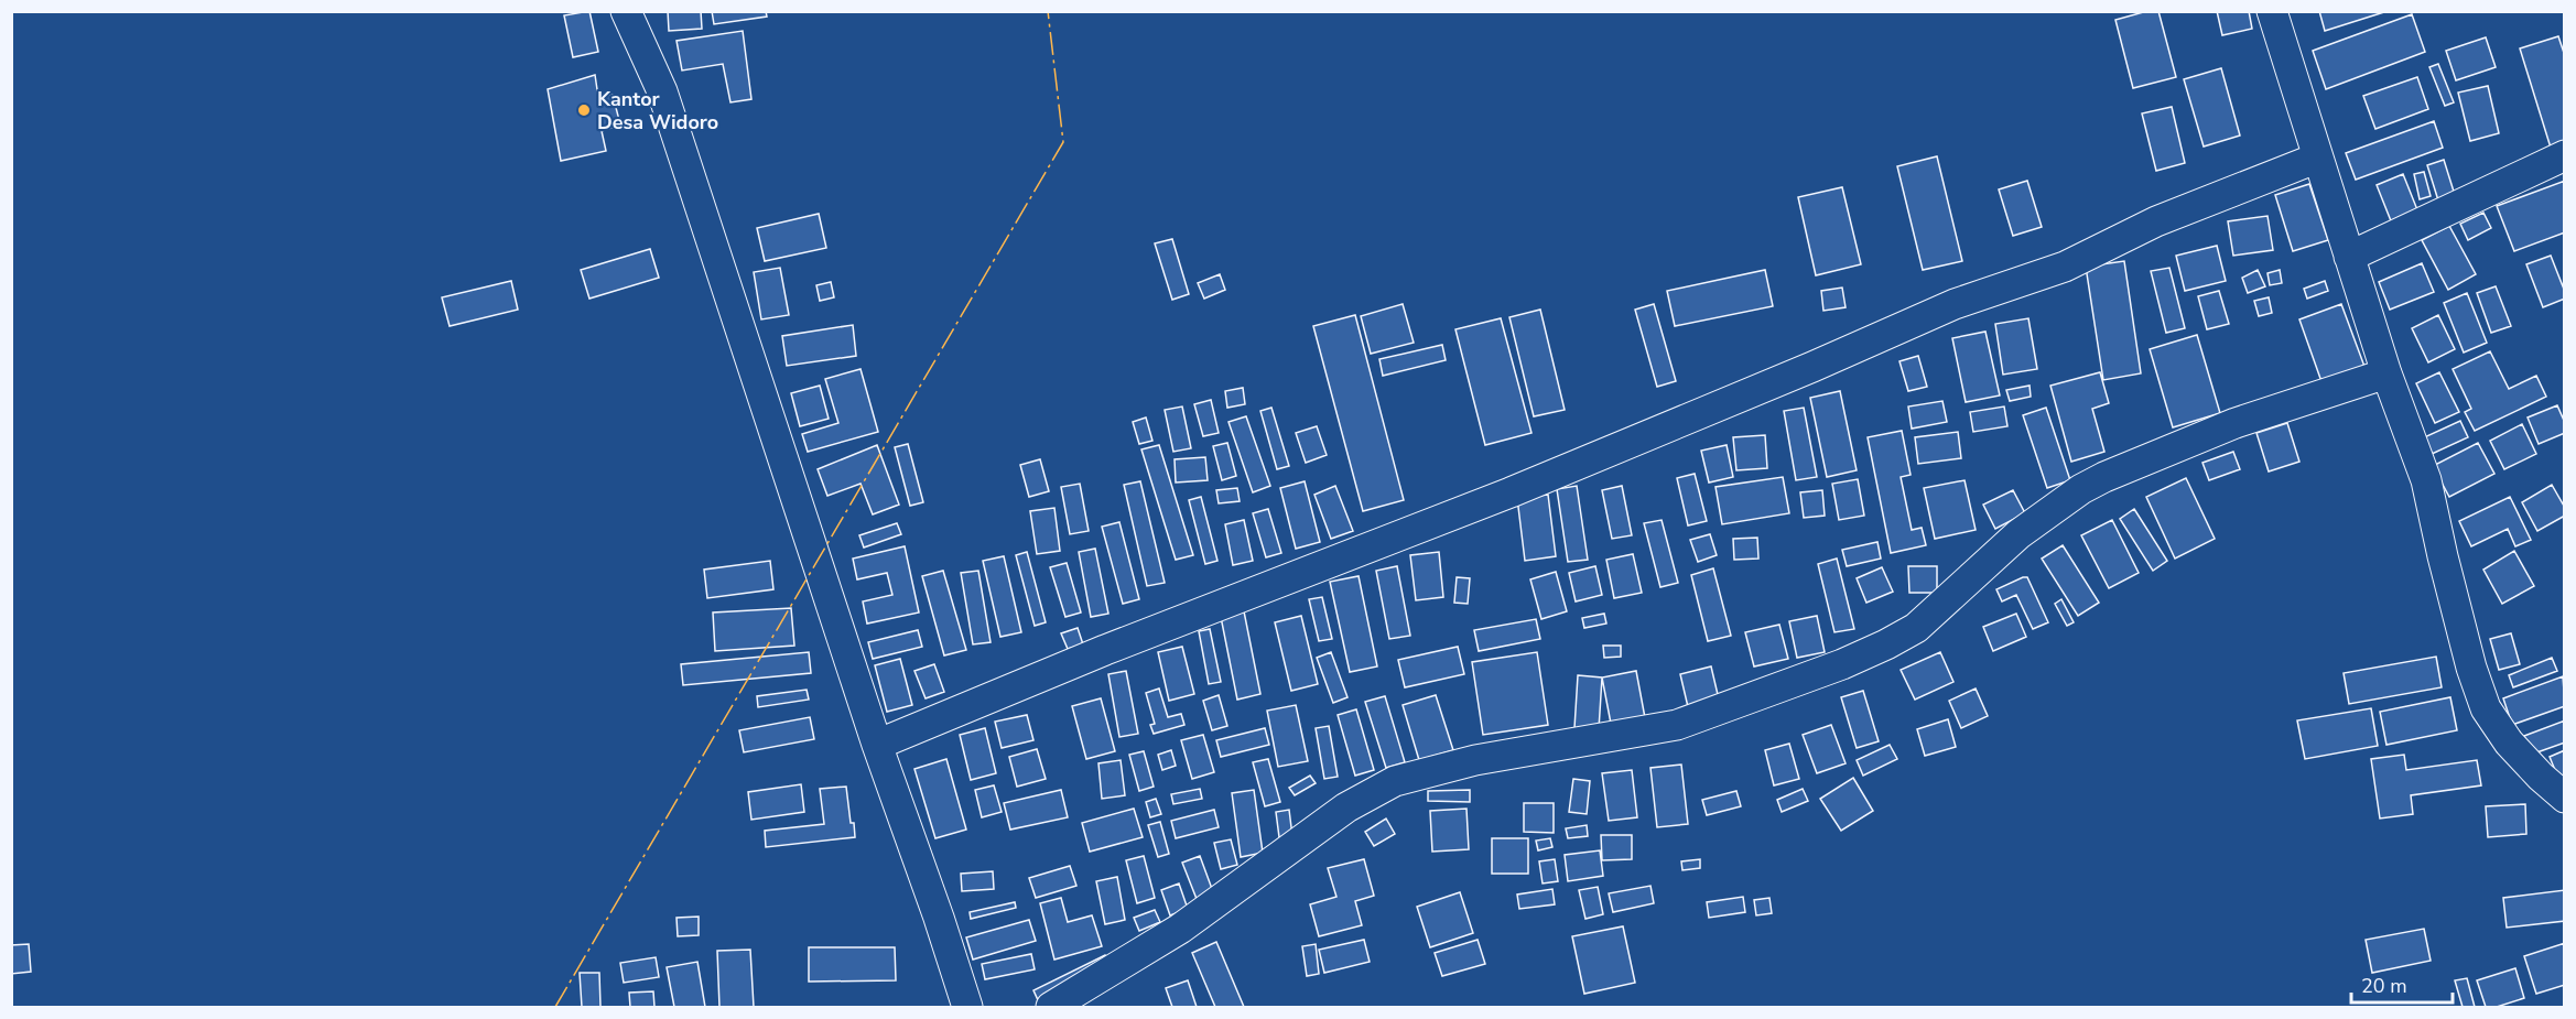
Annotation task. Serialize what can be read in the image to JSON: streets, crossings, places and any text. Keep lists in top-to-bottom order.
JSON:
{
  "places": ["Kantor Desa Widoro"],
  "scale_bar": "20 m"
}
